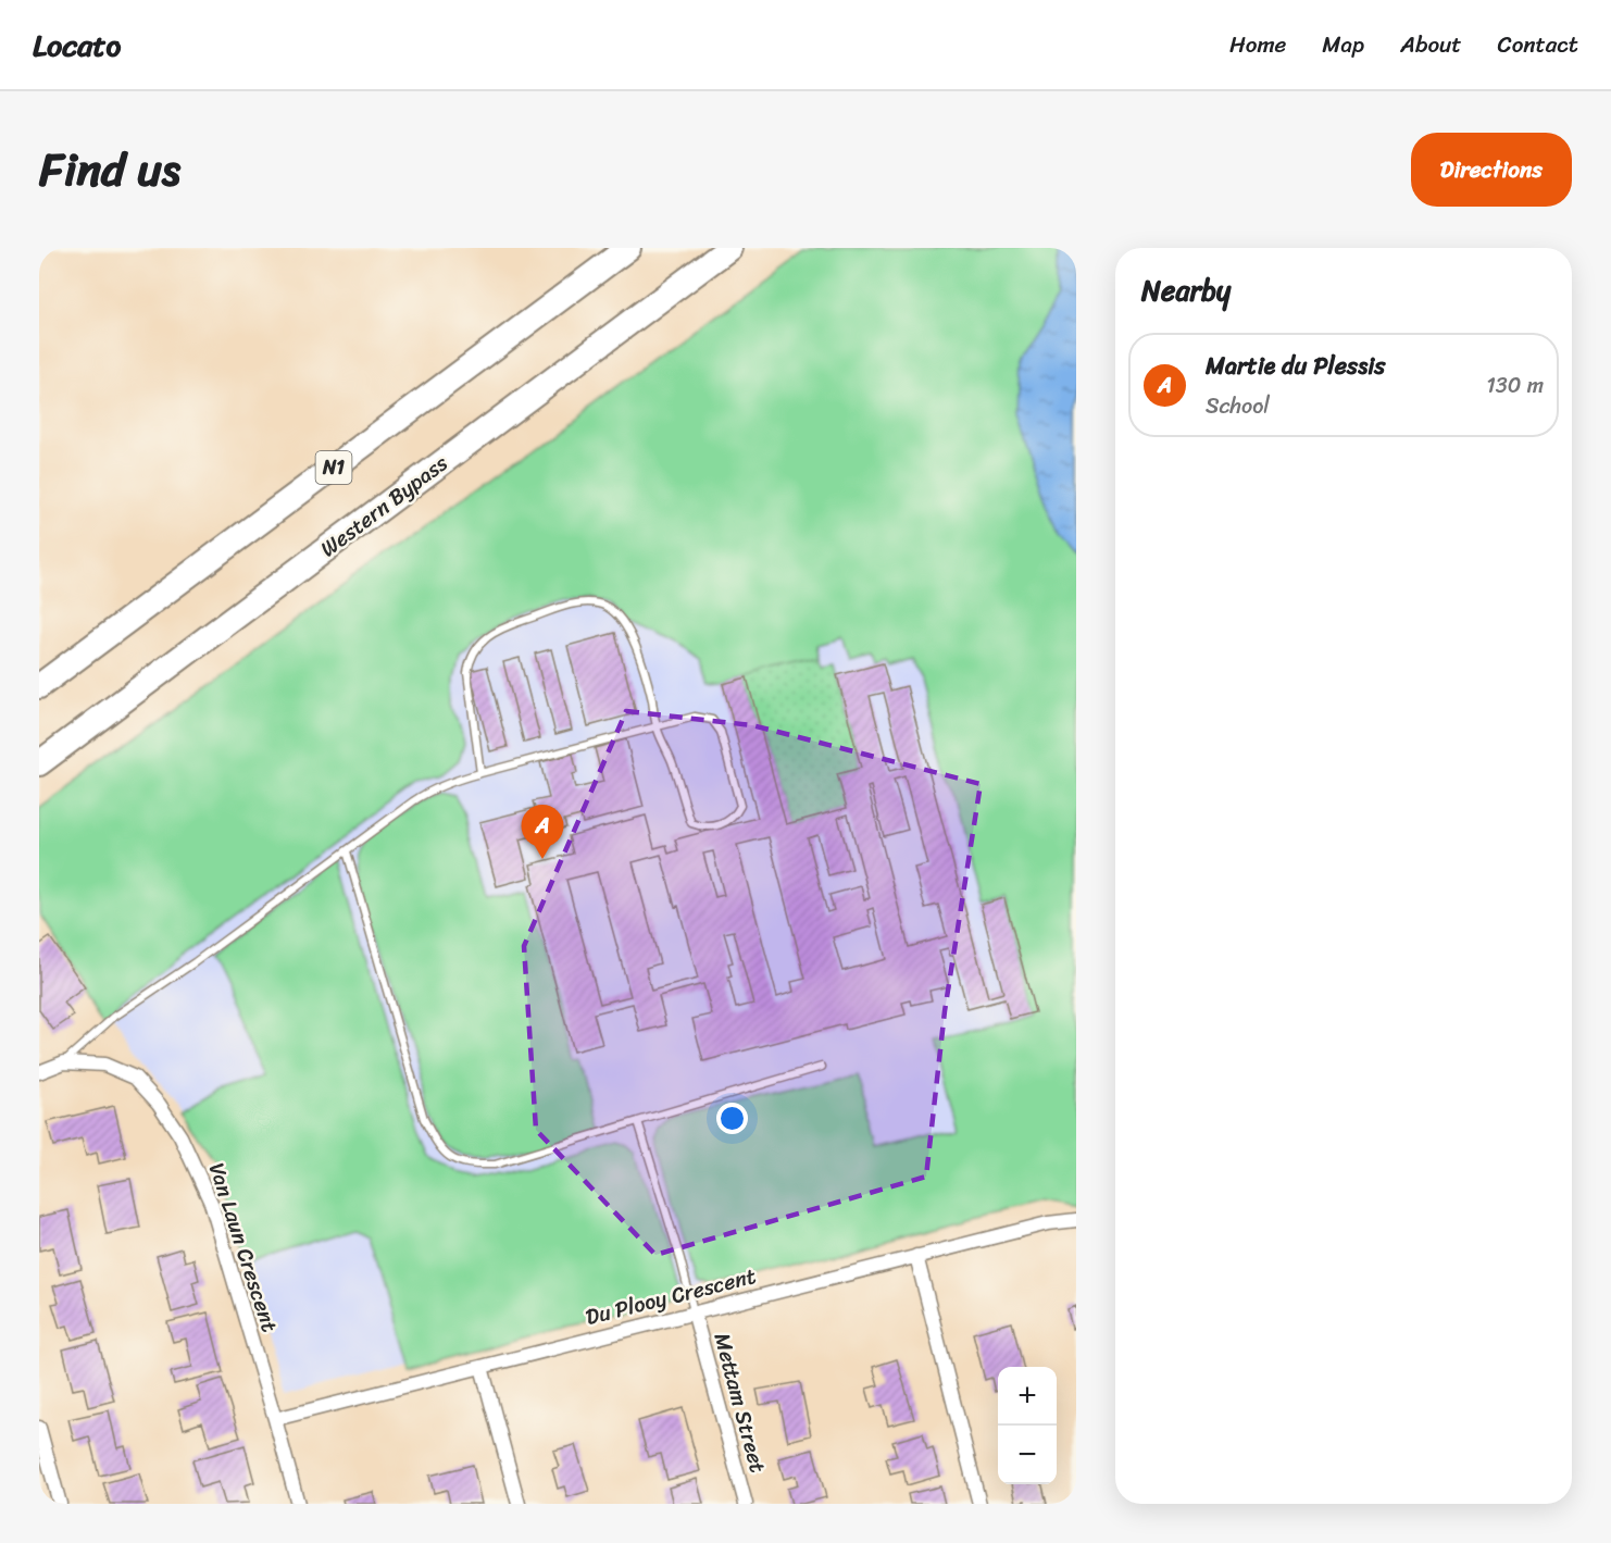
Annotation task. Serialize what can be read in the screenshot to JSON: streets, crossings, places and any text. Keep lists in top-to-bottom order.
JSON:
{
  "streets": {
    "highway": ["N1", "Western Bypass"],
    "street": ["Van Laun Crescent", "Du Plooy Crescent", "Mettam Street"]
  },
  "crossings": [
    ["Van Laun Crescent", "Du Plooy Crescent"],
    ["Du Plooy Crescent", "Mettam Street"]
  ],
  "page": {
    "header": "Locato",
    "nav": [
      "Home",
      "Map",
      "About",
      "Contact"
    ],
    "title": "Find us",
    "buttons": "Directions",
    "heading": "Nearby",
    "list": [
      {
        "mark": "A",
        "name": "Martie du Plessis",
        "note": "School",
        "value": "130 m"
      }
    ],
    "pins": "A",
    "map_buttons": ["+", "−"]
  }
}
